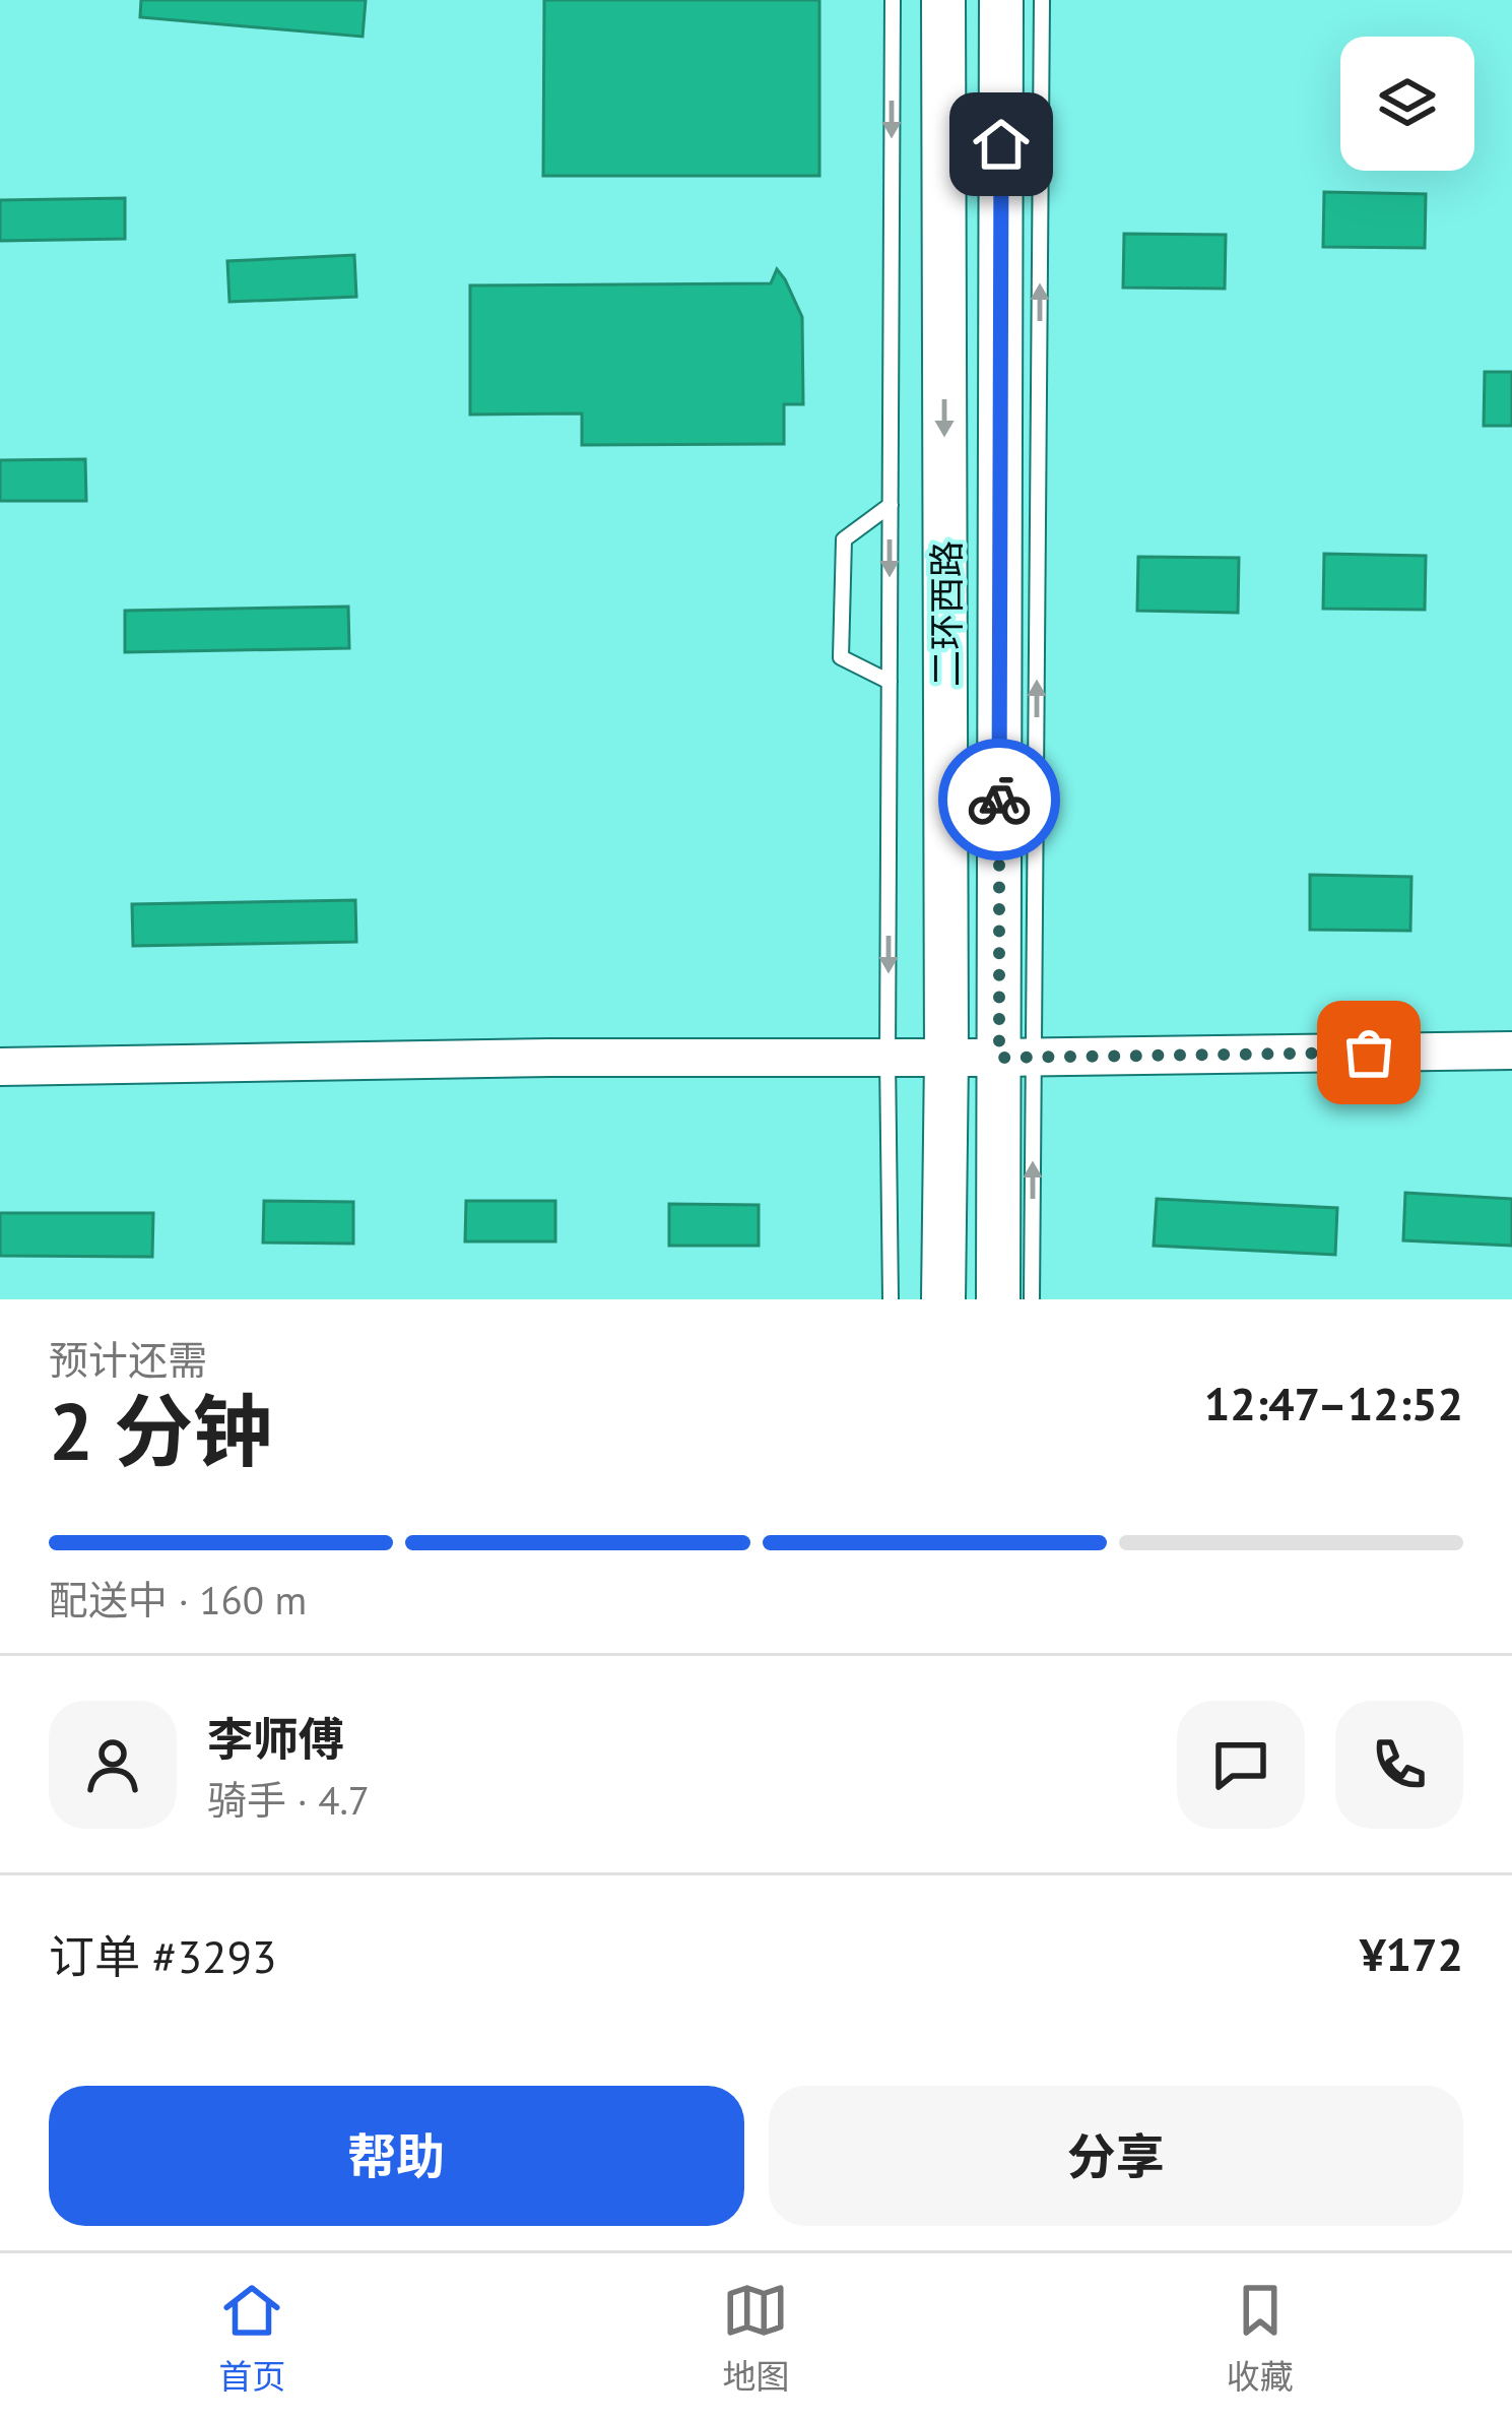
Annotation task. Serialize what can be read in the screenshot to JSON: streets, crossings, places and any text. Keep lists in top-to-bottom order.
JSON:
{
  "streets": {
    "main road": ["二环西路"]
  },
  "page": {
    "heading": ["2 分钟", "预计还需", "12:47–12:52"],
    "panel": [
      "李师傅",
      "骑手 · 4.7",
      "订单 #3293",
      "¥172"
    ],
    "bar": "配送中 · 160 m",
    "buttons": ["帮助", "分享"],
    "tabs": ["首页", "地图", "收藏"]
  }
}
